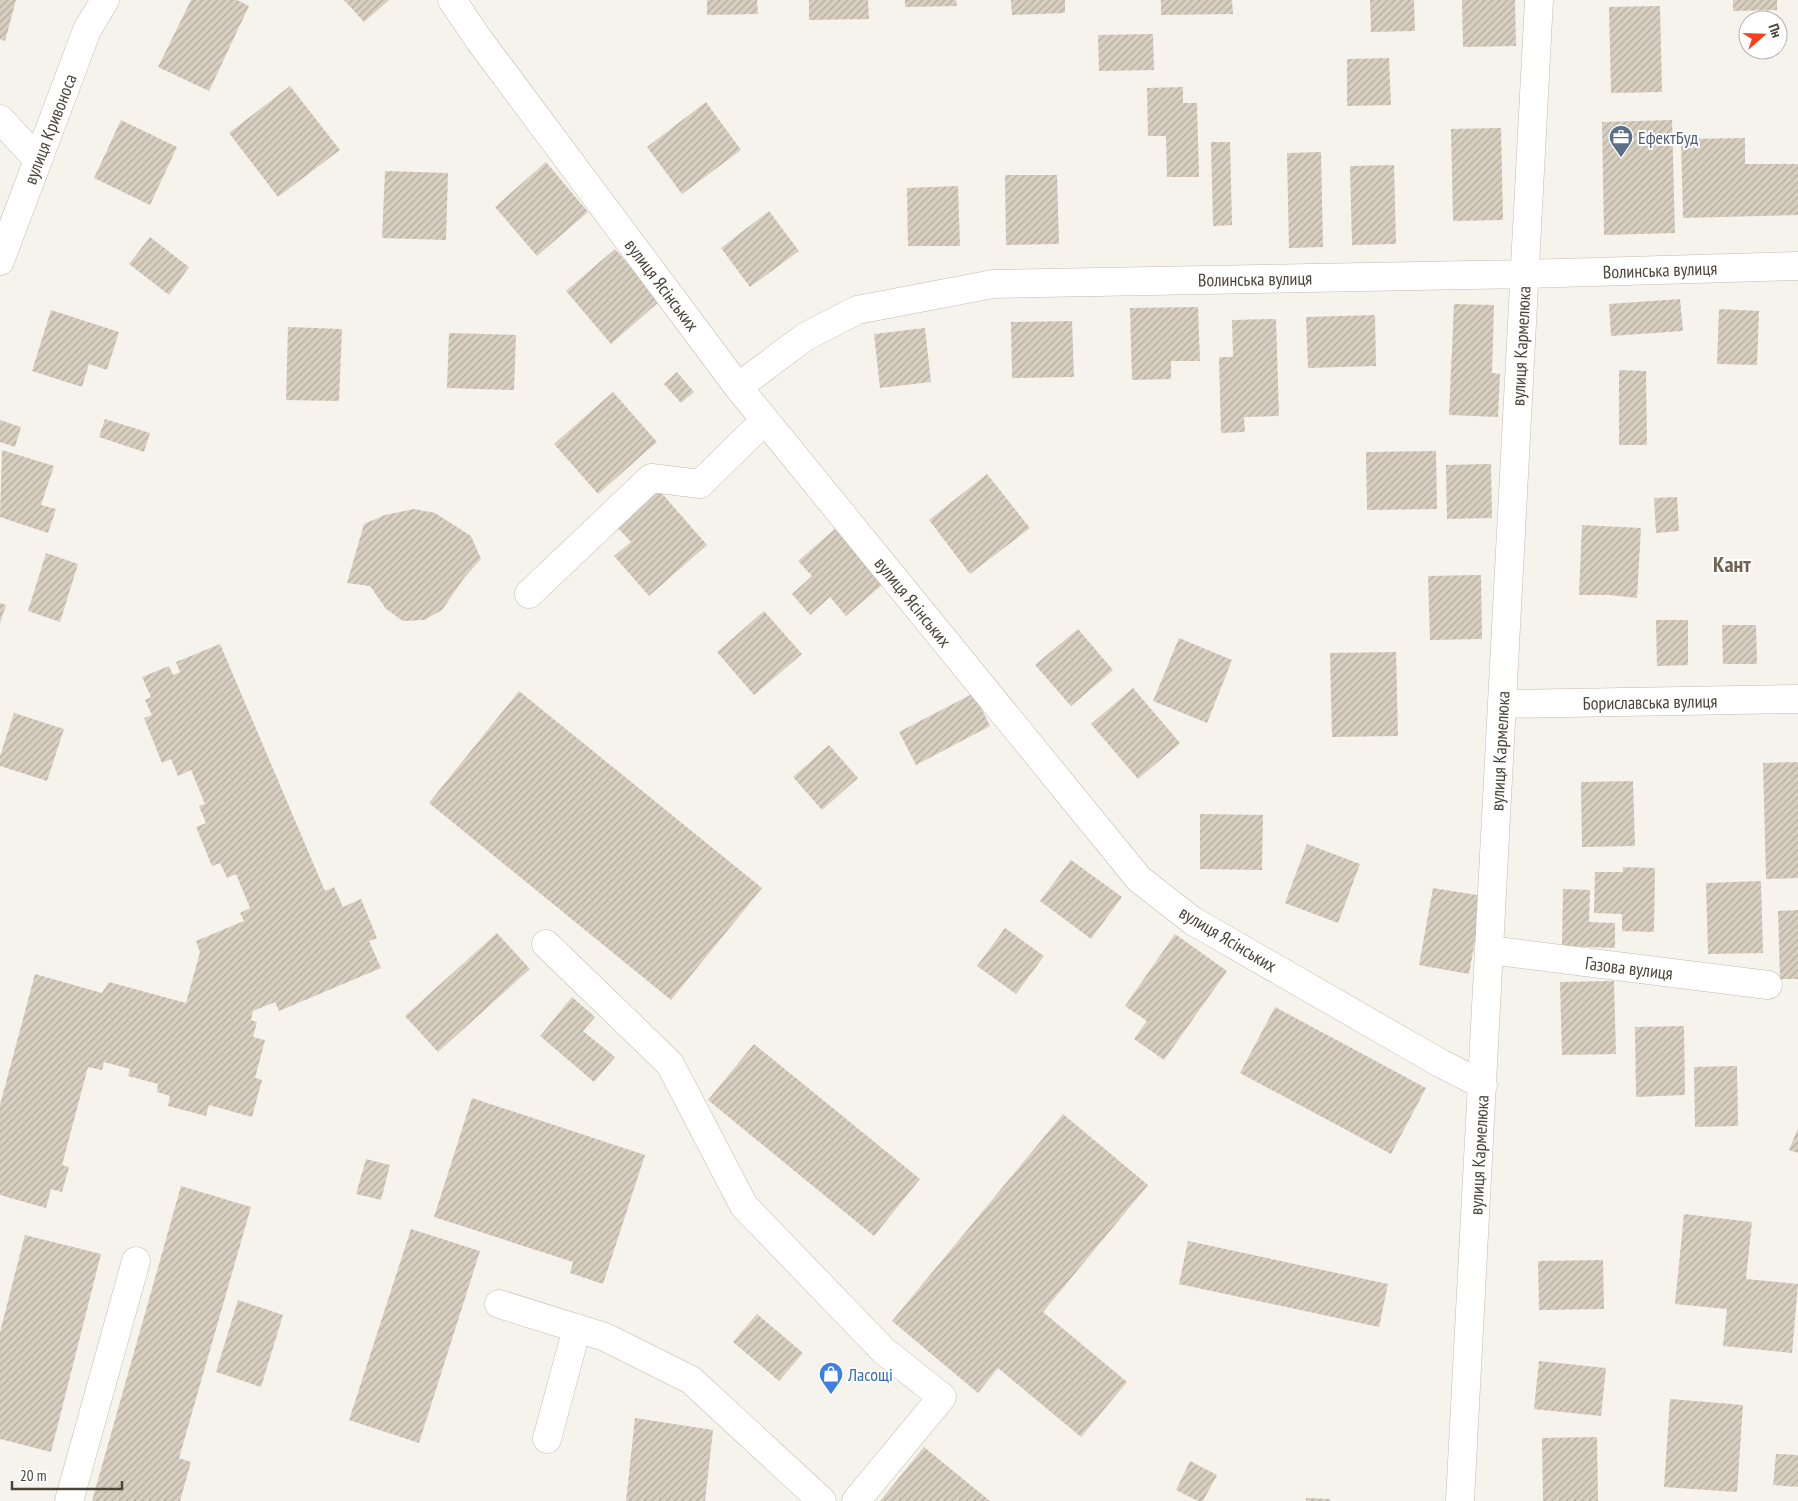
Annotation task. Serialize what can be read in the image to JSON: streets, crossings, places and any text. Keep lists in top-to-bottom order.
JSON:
{
  "streets": {
    "street": [
      "вулиця Кривоноса",
      "Волинська вулиця",
      "вулиця Ясінських",
      "вулиця Кармелюка",
      "Бориславська вулиця",
      "Газова вулиця"
    ]
  },
  "crossings": [
    ["Волинська вулиця", "вулиця Ясінських"],
    ["Волинська вулиця", "вулиця Кармелюка"],
    ["вулиця Ясінських", "вулиця Кармелюка"],
    ["вулиця Кармелюка", "Бориславська вулиця"],
    ["вулиця Кармелюка", "Газова вулиця"]
  ],
  "districts": ["Кант"],
  "places": {
    "office": ["ЕфектБуд"],
    "shop": ["Ласощі"]
  },
  "scale_bar": "20 m",
  "north": "right"
}
